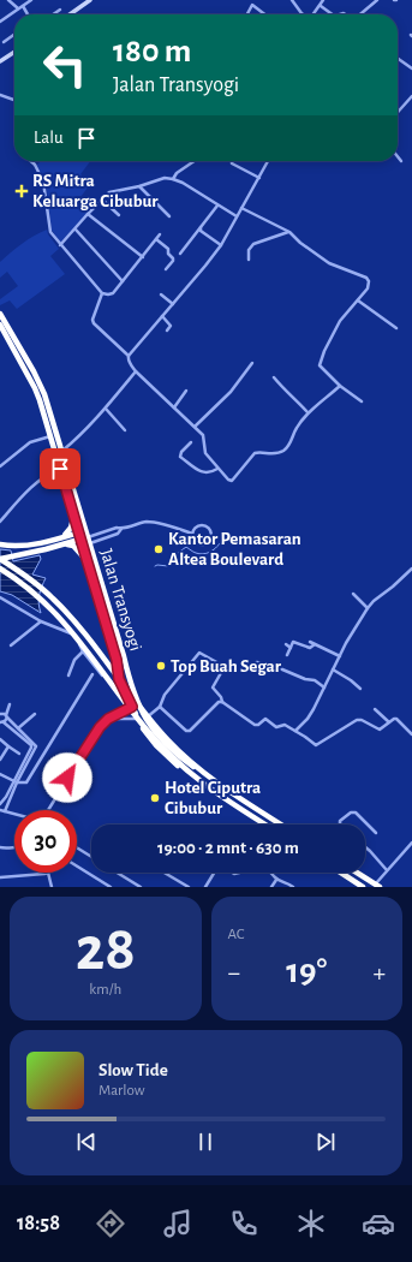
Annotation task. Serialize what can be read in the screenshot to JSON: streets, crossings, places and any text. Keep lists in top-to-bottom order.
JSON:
{
  "streets": {
    "highway": ["Jalan Transyogi"]
  },
  "places": {
    "health": ["RS Mitra Keluarga Cibubur"],
    "other": ["Kantor Pemasaran Altea Boulevard", "Top Buah Segar", "Hotel Ciputra Cibubur"]
  },
  "page": {
    "turn": ["180 m", "Jalan Transyogi"],
    "then": "Lalu",
    "limit": "30",
    "trip": "19:00 · 2 mnt · 630 m",
    "tile": [
      ["28", "km/h"],
      "AC"
    ],
    "heat": ["−", "19°", "+"],
    "song": ["Slow Tide", "Marlow"],
    "tabs": "18:58"
  }
}
